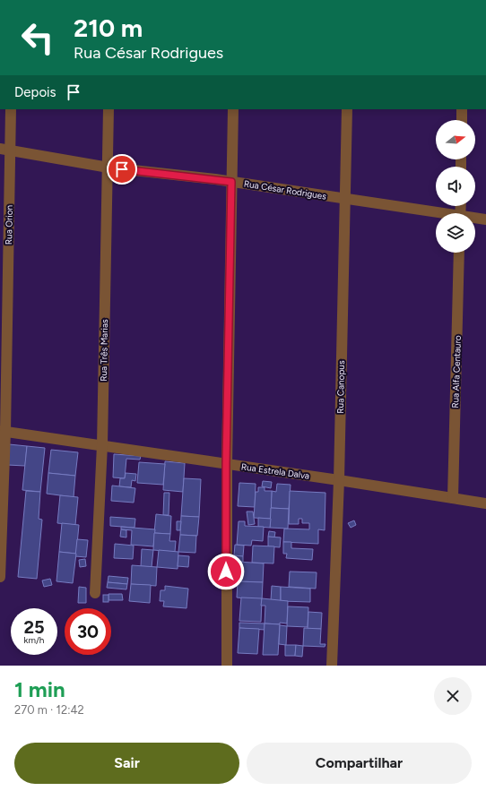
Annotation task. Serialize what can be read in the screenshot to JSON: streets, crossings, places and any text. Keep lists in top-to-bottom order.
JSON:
{
  "streets": {
    "street": [
      "Rua César Rodrigues",
      "Rua Orion",
      "Rua Três Marias",
      "Rua Alfa Centauro",
      "Rua Canopus",
      "Rua Estrela Dalva"
    ]
  },
  "crossings": [
    ["Rua César Rodrigues", "Rua Orion"],
    ["Rua César Rodrigues", "Rua Três Marias"],
    ["Rua César Rodrigues", "Rua Canopus"],
    ["Rua Orion", "Rua Estrela Dalva"],
    ["Rua Três Marias", "Rua Estrela Dalva"],
    ["Rua Alfa Centauro", "Rua Estrela Dalva"],
    ["Rua Canopus", "Rua Estrela Dalva"]
  ],
  "north": "right",
  "page": {
    "turn": ["210 m", "Rua César Rodrigues"],
    "then": "Depois",
    "speed": "25 km/h",
    "limit": "30",
    "heading": ["1 min", "270 m · 12:42"],
    "buttons": ["Sair", "Compartilhar"]
  }
}
